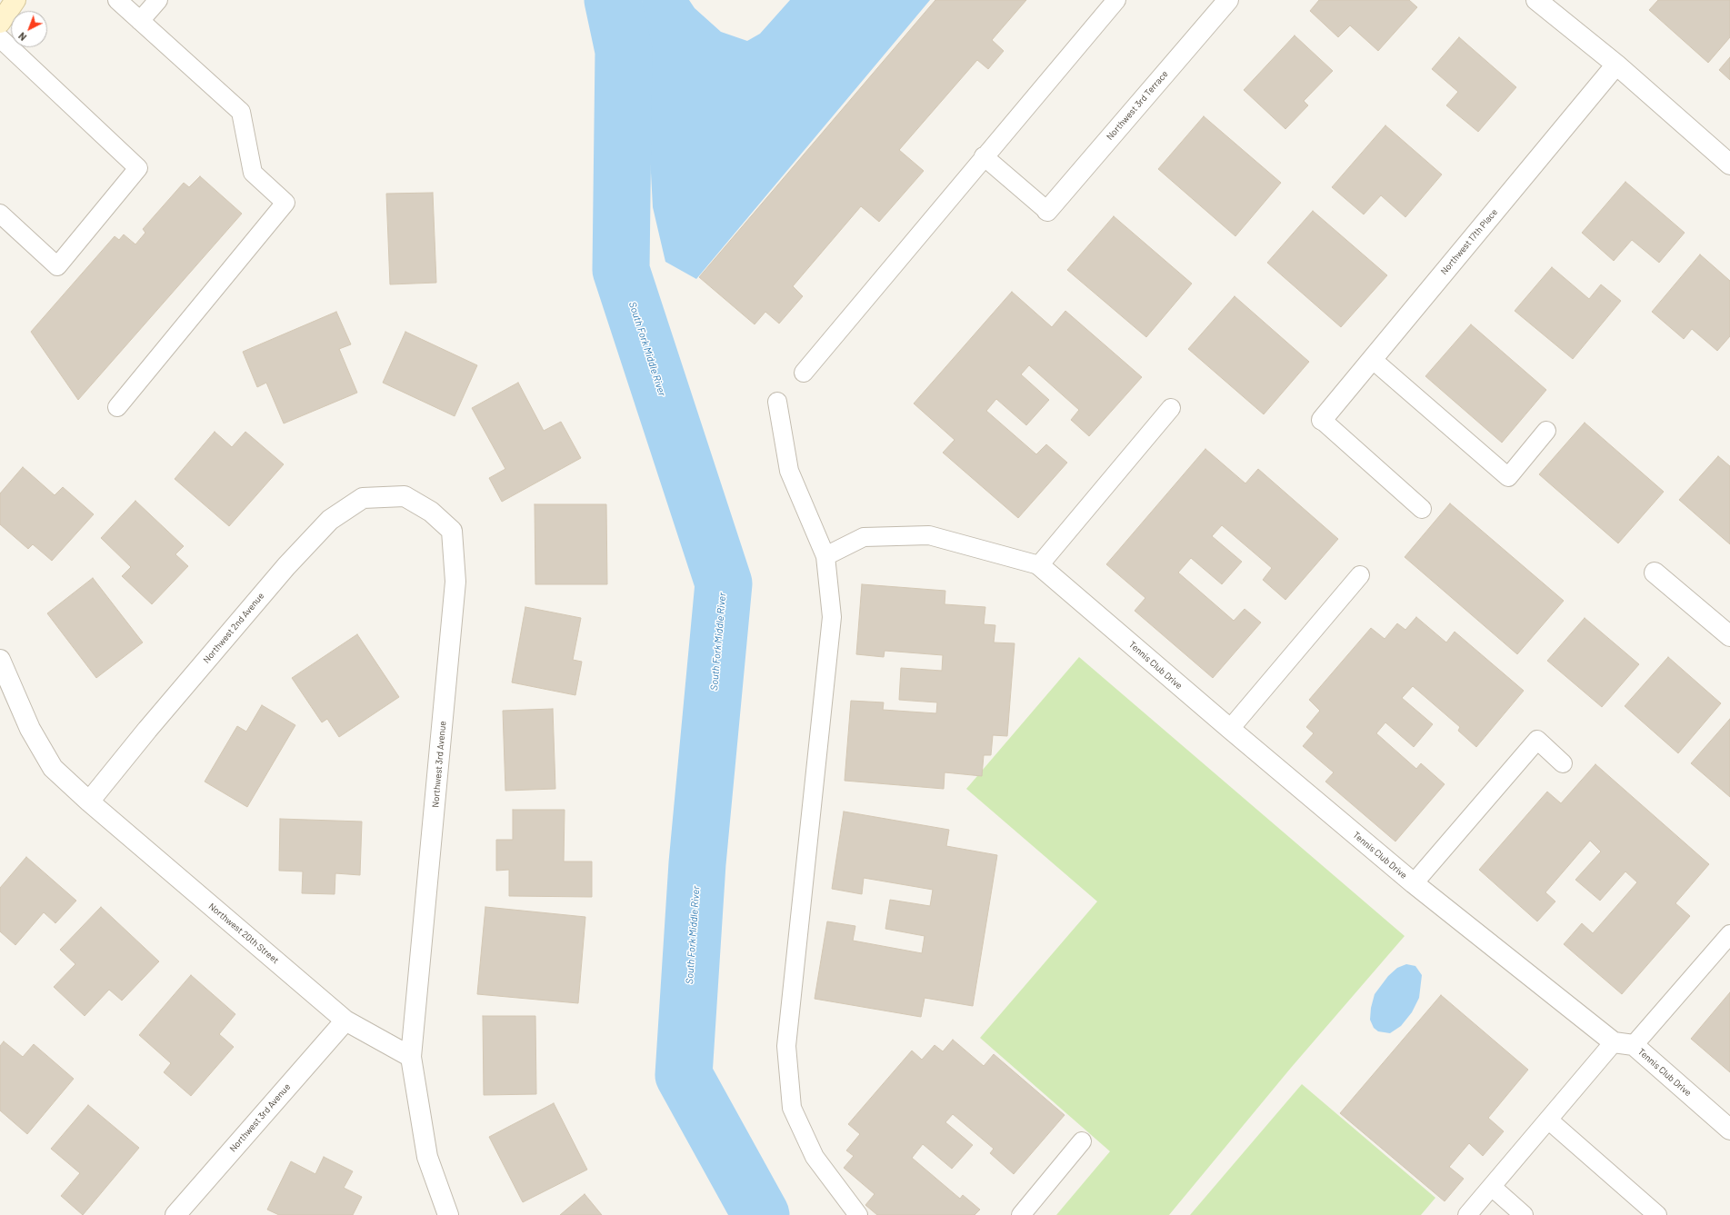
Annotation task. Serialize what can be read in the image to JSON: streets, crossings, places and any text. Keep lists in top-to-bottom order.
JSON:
{
  "streets": {
    "street": [
      "Northwest 3rd Terrace",
      "Northwest 17th Place",
      "Northwest 2nd Avenue",
      "Tennis Club Drive",
      "Northwest 3rd Avenue",
      "Northwest 20th Street"
    ]
  },
  "crossings": [
    ["Northwest 2nd Avenue", "Northwest 3rd Avenue"],
    ["Northwest 2nd Avenue", "Northwest 20th Street"],
    ["Northwest 3rd Avenue", "Northwest 20th Street"]
  ],
  "water": ["South Fork Middle River"],
  "north": "bottom left"
}
